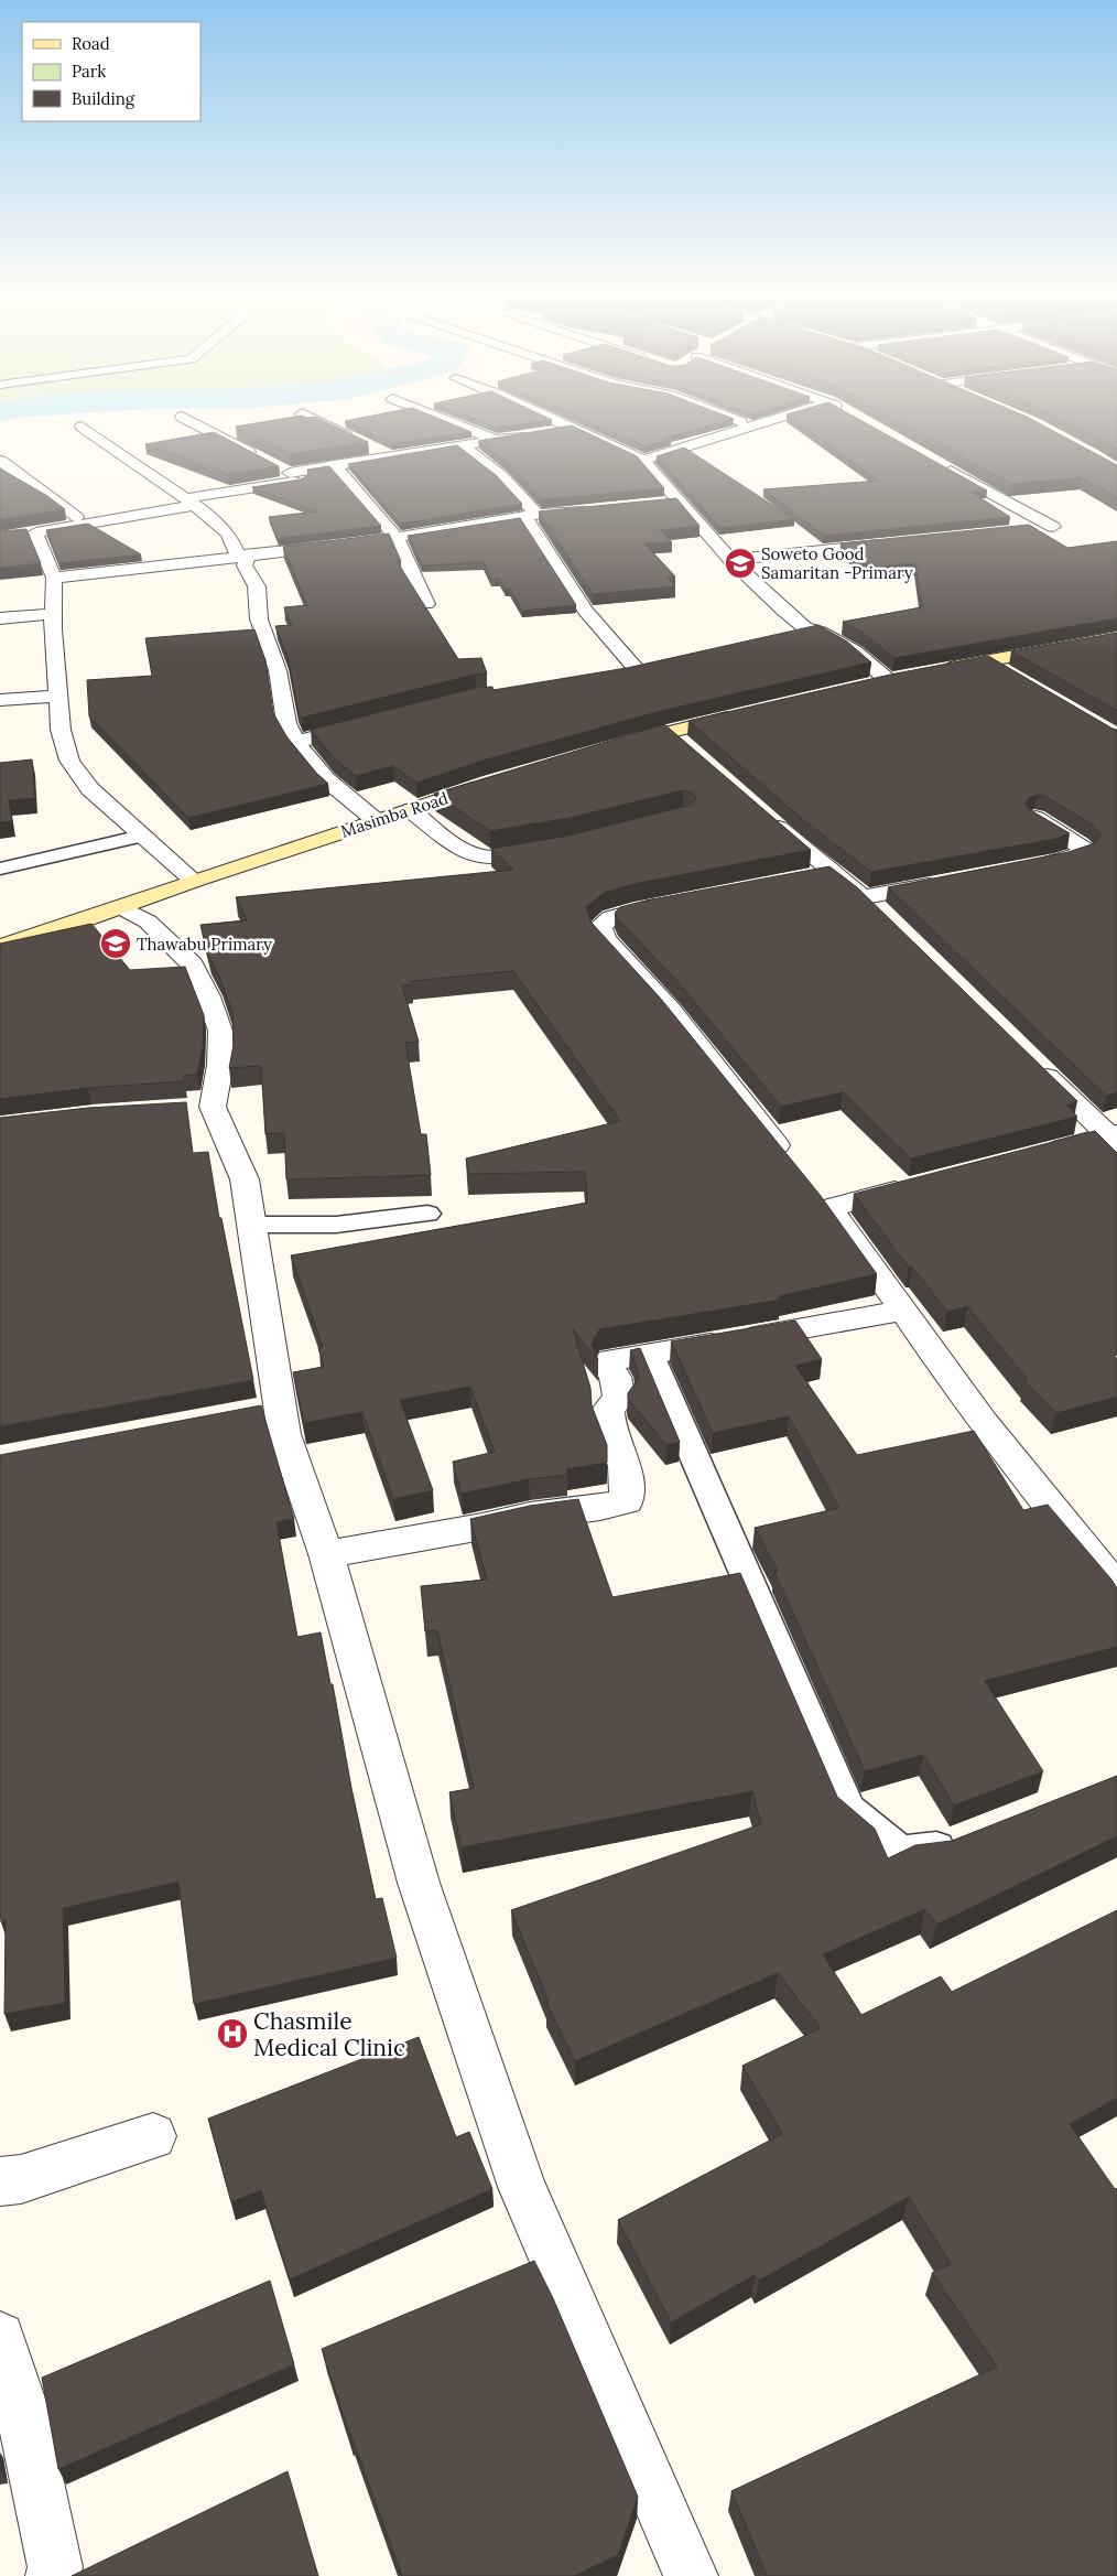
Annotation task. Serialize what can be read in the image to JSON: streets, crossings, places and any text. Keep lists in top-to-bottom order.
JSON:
{
  "streets": {
    "street": ["Masimba Road"]
  },
  "places": {
    "school or university": ["Soweto Good Samaritan -Primary", "Thawabu Primary"],
    "hospital": ["Chasmile Medical Clinic"]
  },
  "legend": ["Road", "Park", "Building"]
}
